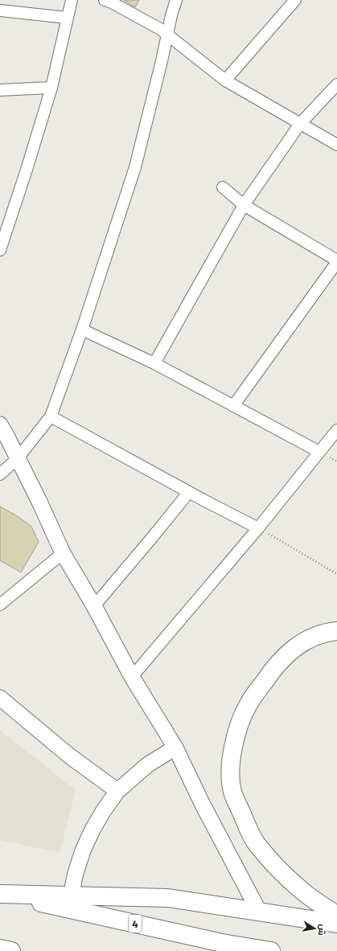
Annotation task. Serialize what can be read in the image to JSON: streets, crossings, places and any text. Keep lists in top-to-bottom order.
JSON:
{
  "streets": {
    "highway": ["4"]
  },
  "north": "right"
}
